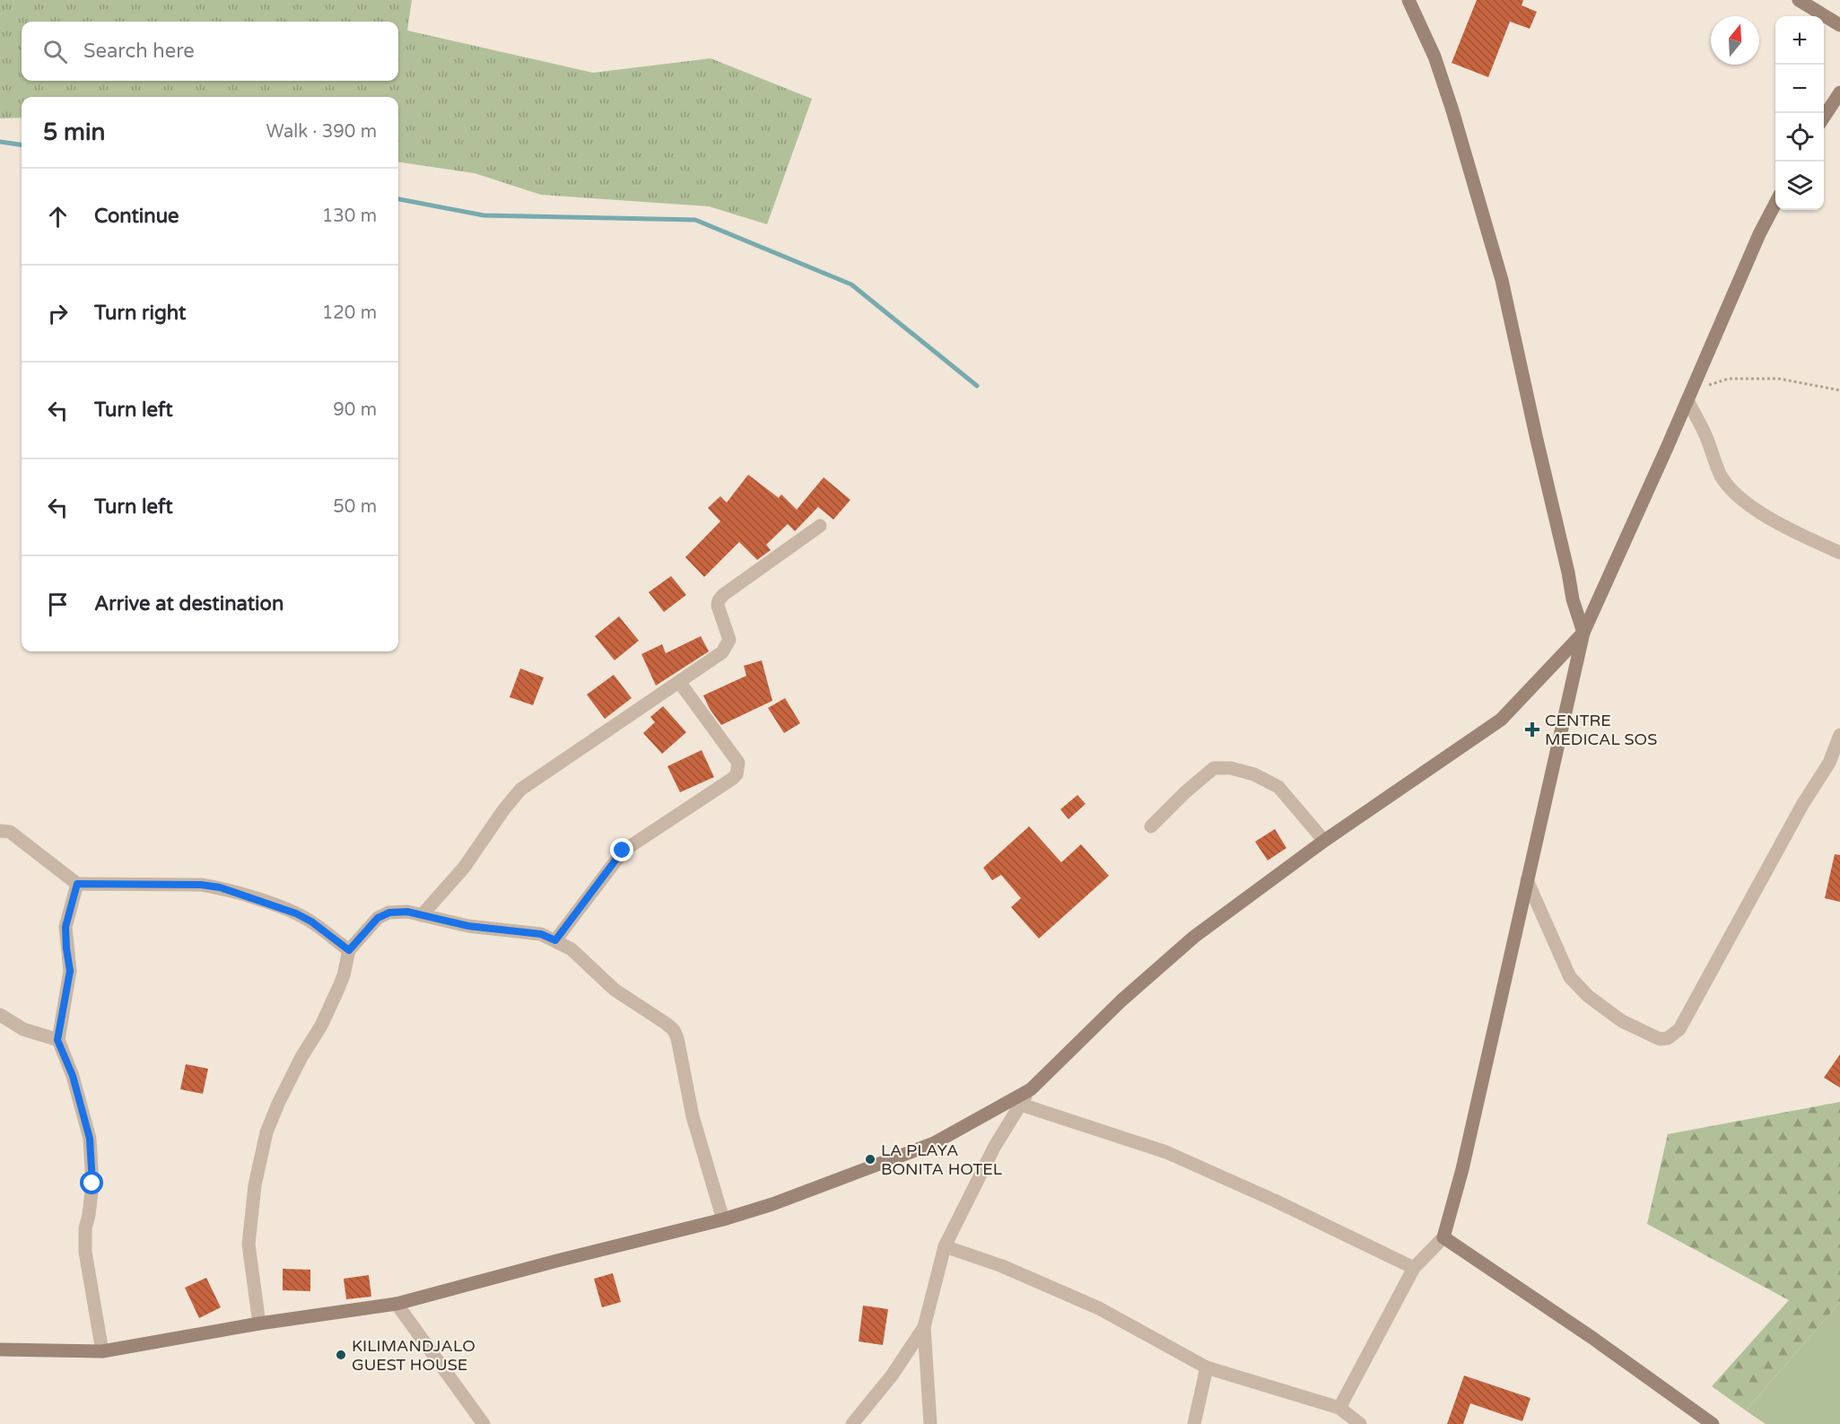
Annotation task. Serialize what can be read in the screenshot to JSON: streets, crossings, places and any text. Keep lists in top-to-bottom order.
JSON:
{
  "places": {
    "health": ["CENTRE MEDICAL SOS"],
    "other": ["LA PLAYA BONITA HOTEL", "KILIMANDJALO GUEST HOUSE"]
  },
  "north": "top",
  "page": {
    "map_buttons": ["+", "−"],
    "search": "Search here",
    "heading": ["5 min", "Walk · 390 m"],
    "list": [
      ["Continue", "130 m"],
      ["Turn right", "120 m"],
      ["Turn left", "90 m"],
      ["Turn left", "50 m"],
      "Arrive at destination"
    ]
  }
}
